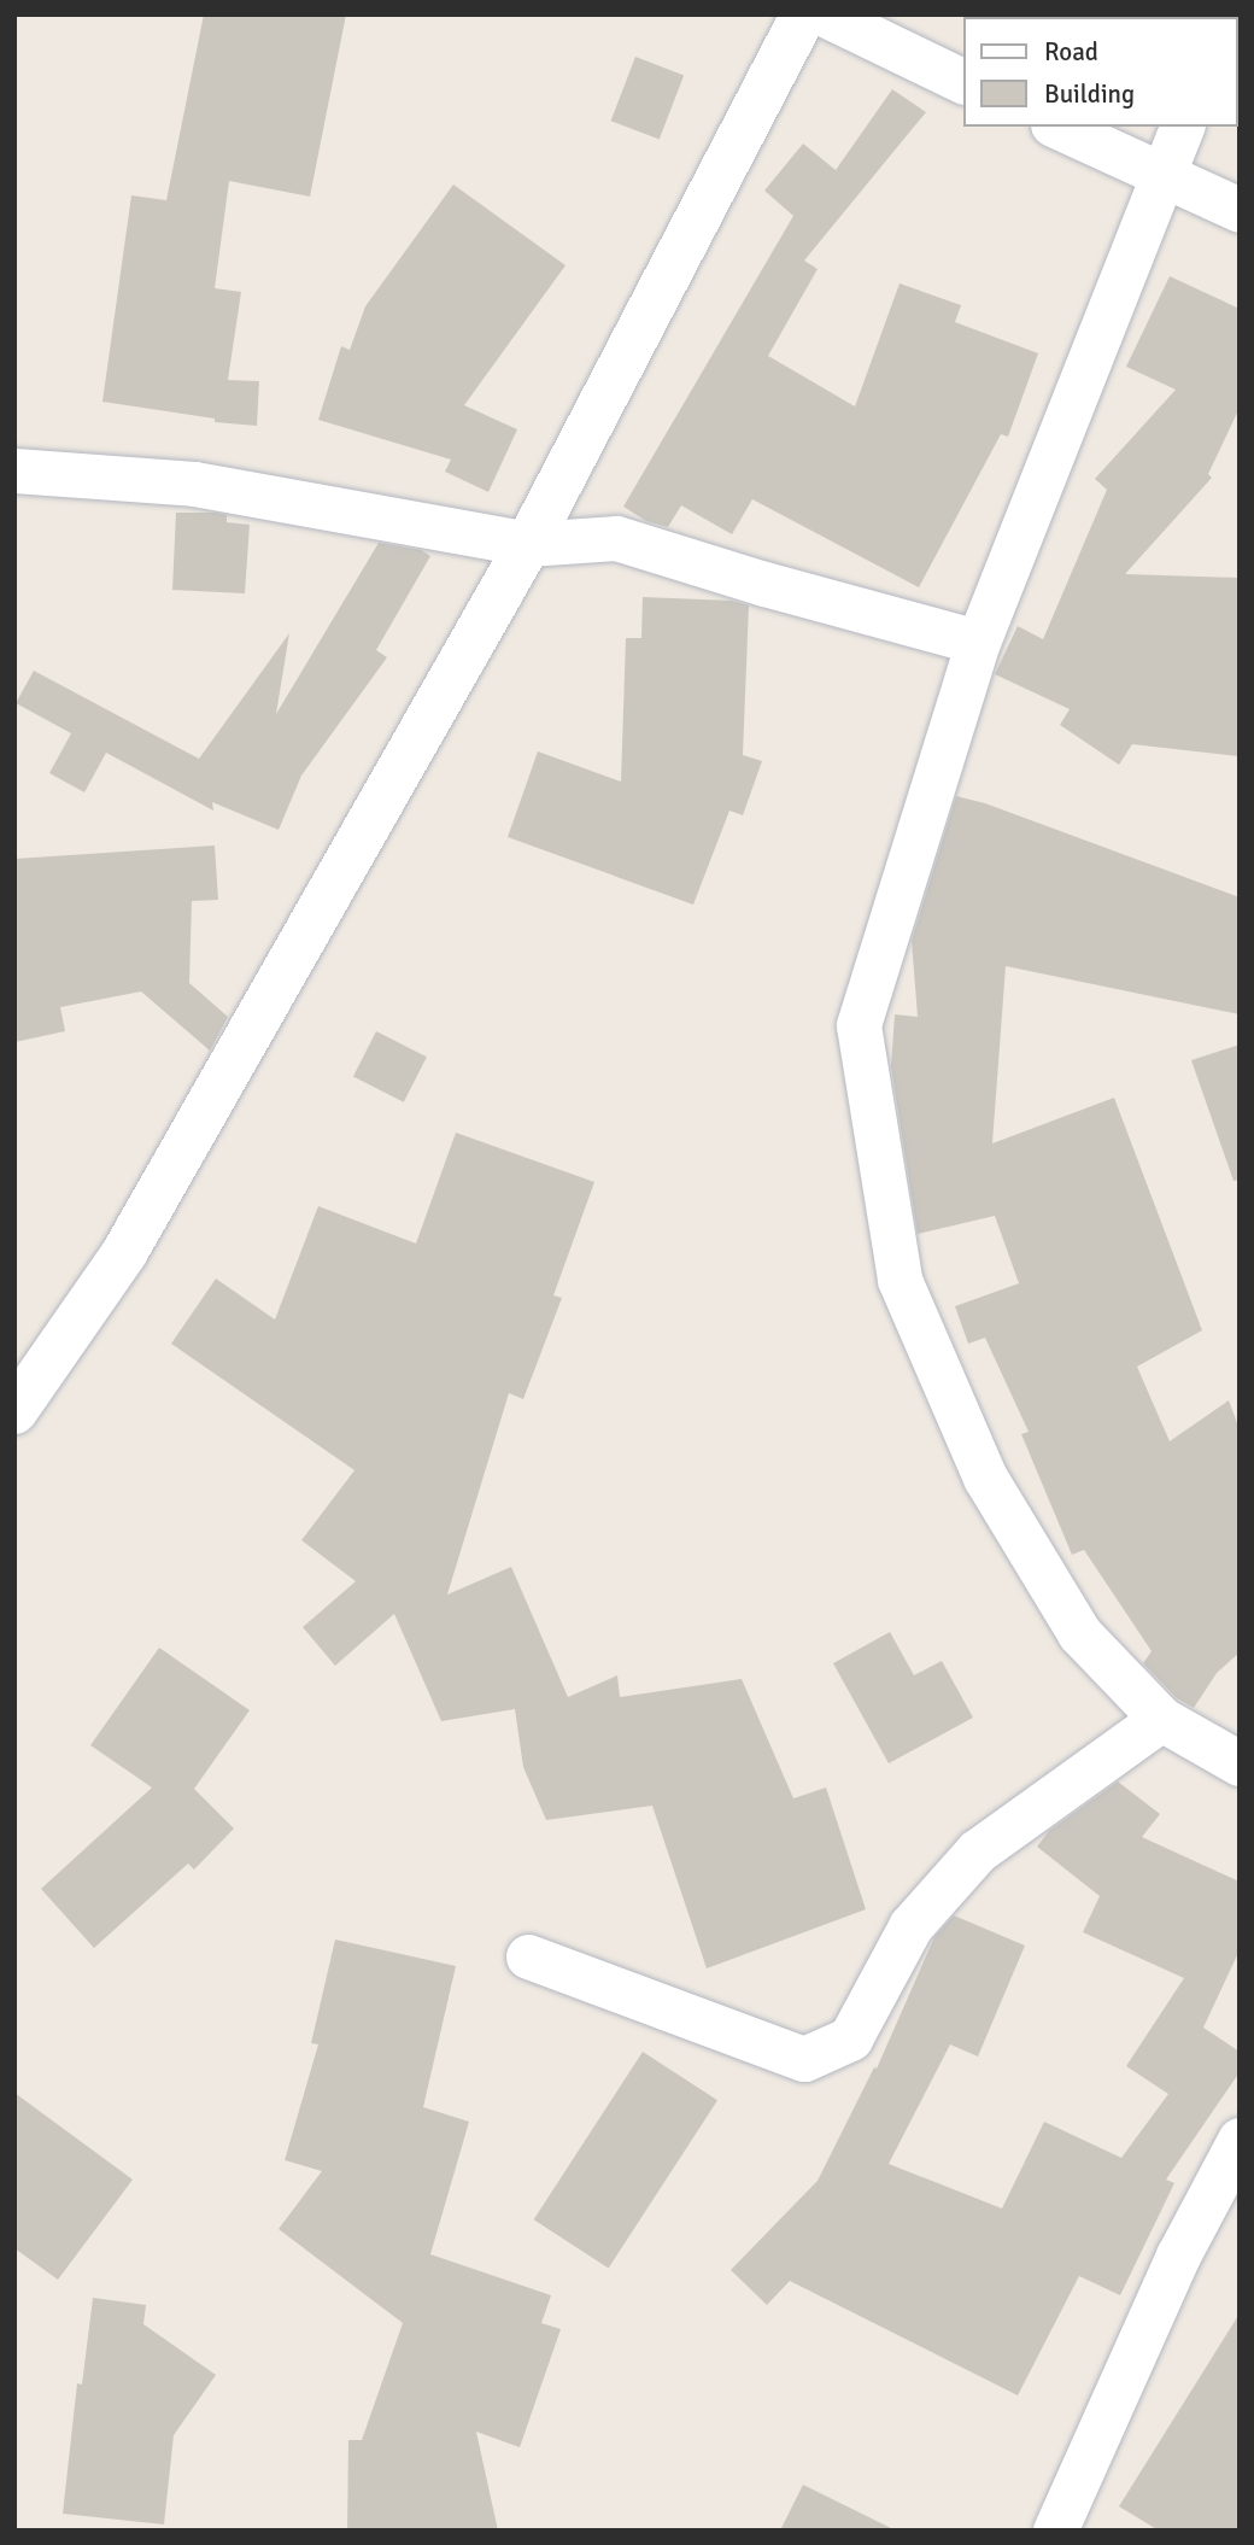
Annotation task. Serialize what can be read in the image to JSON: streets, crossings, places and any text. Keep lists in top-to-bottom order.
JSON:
{
  "legend": ["Road", "Building"]
}
